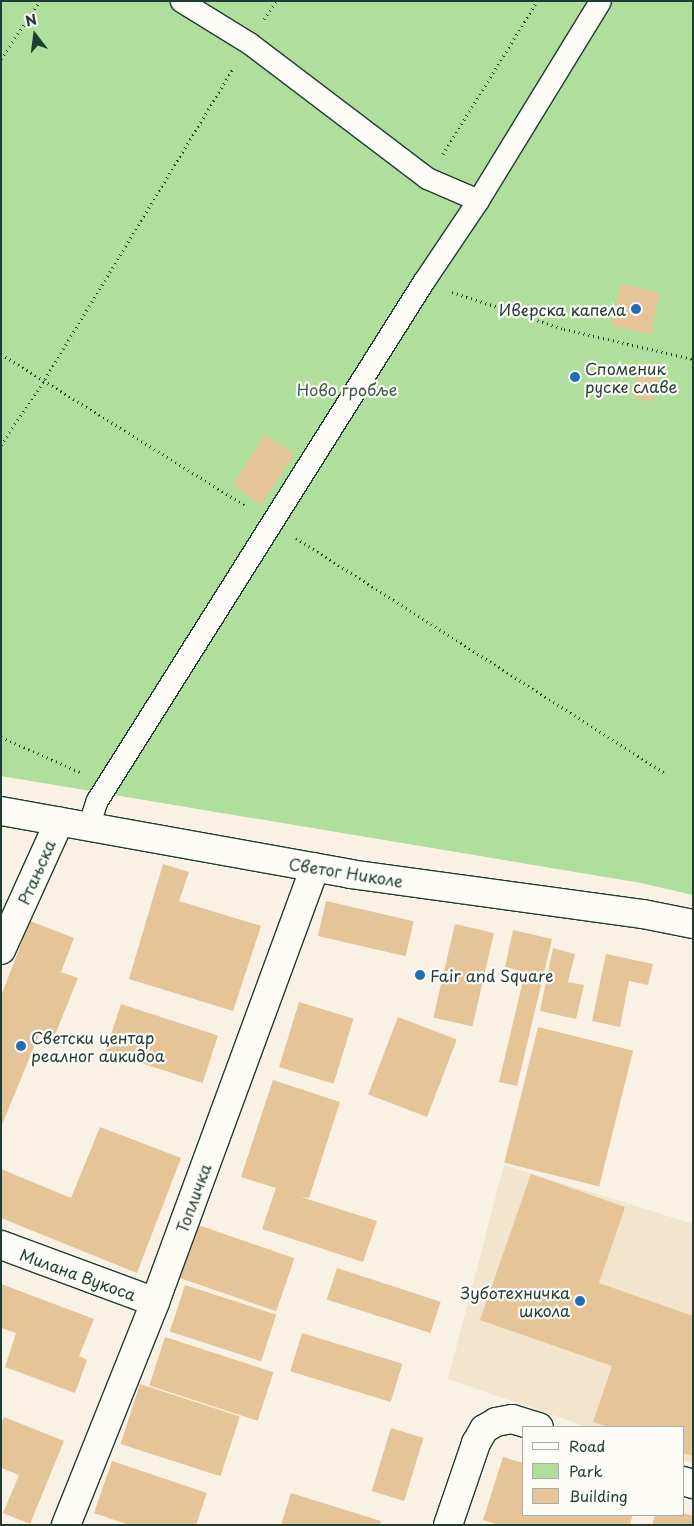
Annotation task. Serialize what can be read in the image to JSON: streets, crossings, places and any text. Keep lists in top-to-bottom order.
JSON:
{
  "streets": {
    "street": [
      "Ртањска",
      "Светог Николе",
      "Топличка",
      "Милана Вукоса"
    ]
  },
  "crossings": [
    ["Ртањска", "Светог Николе"],
    ["Светог Николе", "Топличка"],
    ["Топличка", "Милана Вукоса"]
  ],
  "parks": ["Ново гробље"],
  "places": [
    "Иверска капела",
    "Споменик руске славе",
    "Fair and Square",
    "Светски центар реалног аикидоа",
    "Зуботехничка школа"
  ],
  "legend": ["Road", "Park", "Building"],
  "north": "top"
}
